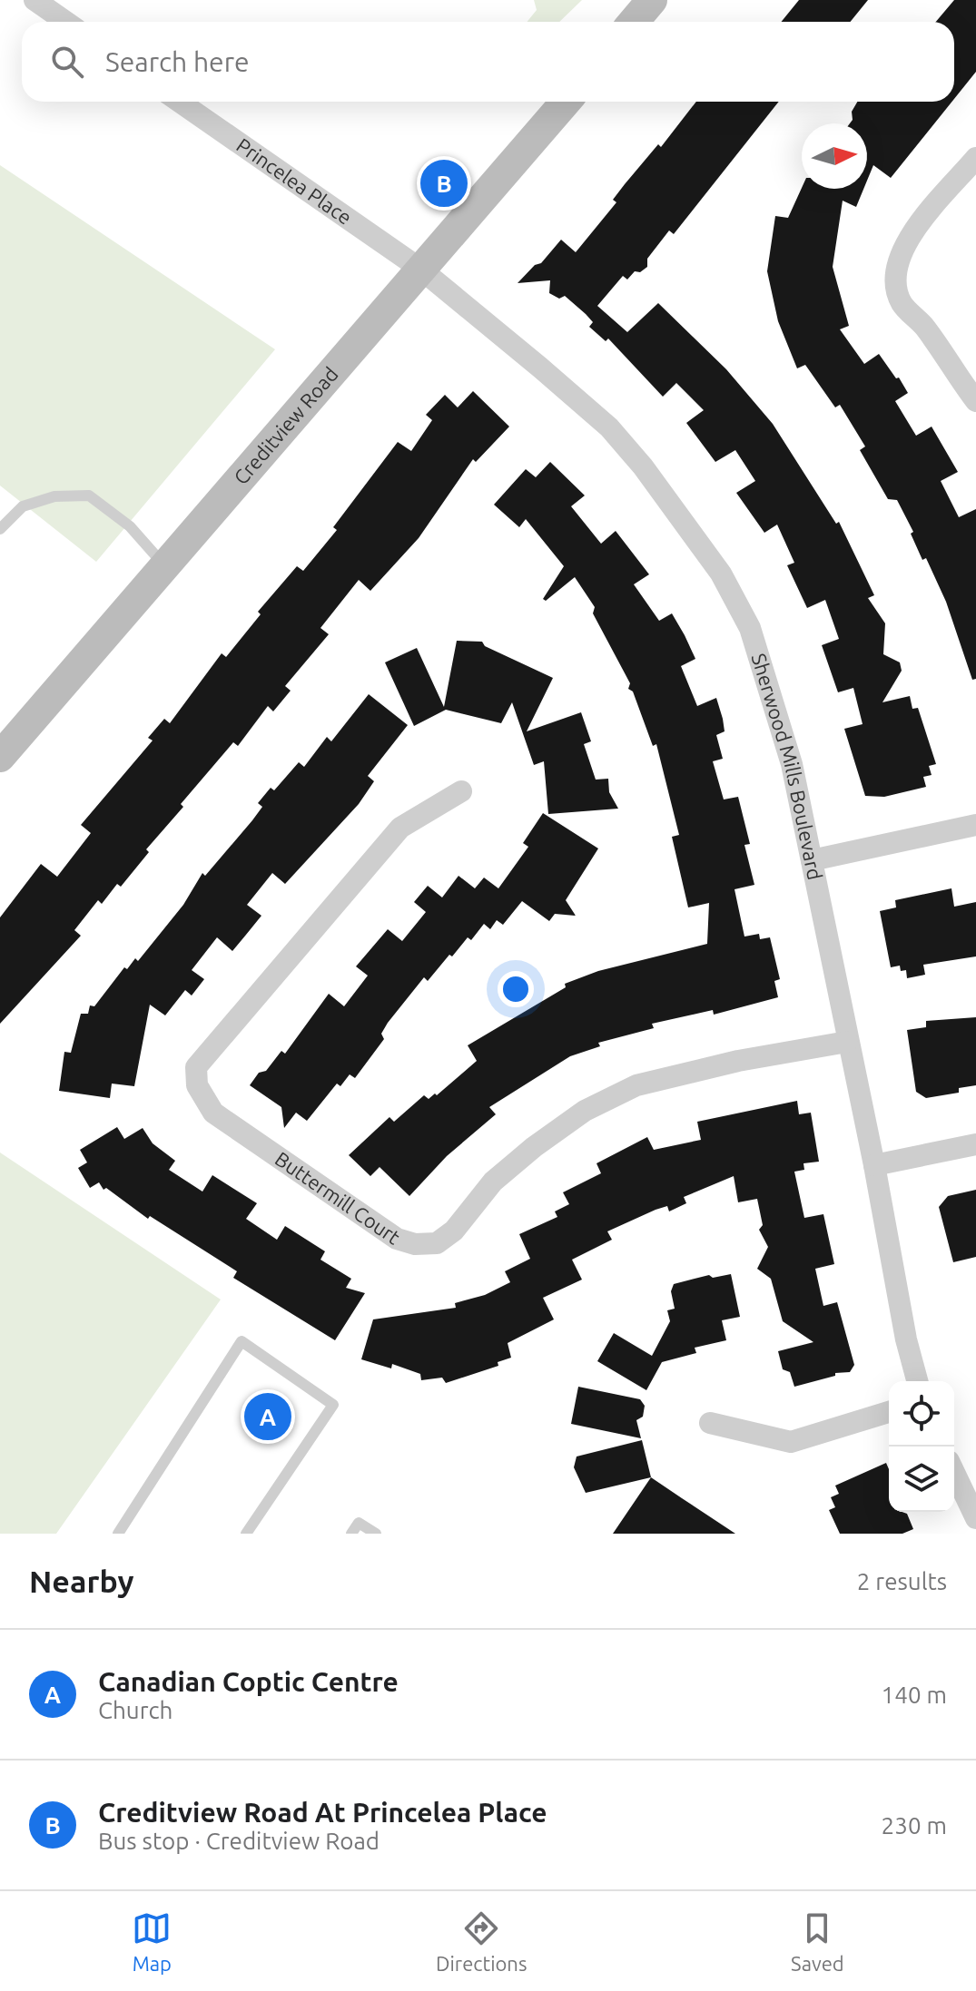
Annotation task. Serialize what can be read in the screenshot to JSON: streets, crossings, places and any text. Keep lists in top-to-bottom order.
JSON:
{
  "streets": {
    "main road": ["Creditview Road"],
    "street": ["Princelea Place", "Sherwood Mills Boulevard", "Buttermill Court"]
  },
  "crossings": [
    ["Princelea Place", "Creditview Road"],
    ["Princelea Place", "Sherwood Mills Boulevard"],
    ["Creditview Road", "Sherwood Mills Boulevard"],
    ["Sherwood Mills Boulevard", "Buttermill Court"]
  ],
  "north": "right",
  "page": {
    "search": "Search here",
    "pins": ["B", "A"],
    "heading": ["Nearby", "2 results"],
    "list": [
      {
        "mark": "A",
        "name": "Canadian Coptic Centre",
        "note": "Church",
        "value": "140 m"
      },
      {
        "mark": "B",
        "name": "Creditview Road At Princelea Place",
        "note": "Bus stop · Creditview Road",
        "value": "230 m"
      }
    ],
    "nav": ["Map", "Directions", "Saved"]
  }
}
